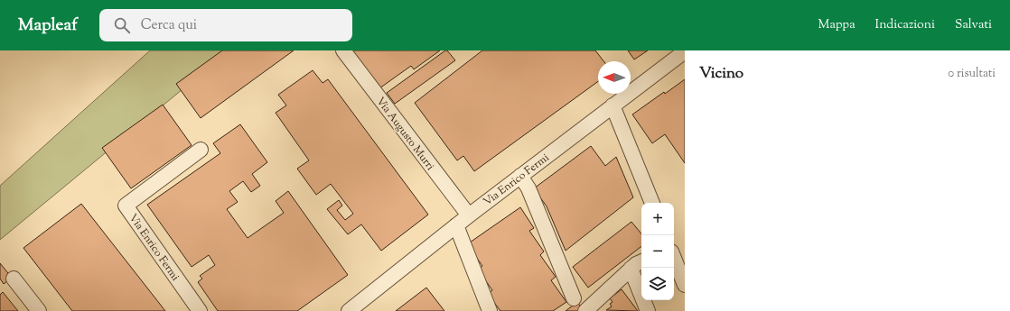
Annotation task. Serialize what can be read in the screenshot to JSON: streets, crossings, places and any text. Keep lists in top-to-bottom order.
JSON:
{
  "streets": {
    "street": ["Via Augusto Murri", "Via Enrico Fermi"]
  },
  "crossings": [
    ["Via Augusto Murri", "Via Enrico Fermi"]
  ],
  "north": "left",
  "page": {
    "header": "Mapleaf",
    "search": "Cerca qui",
    "nav": ["Mappa", "Indicazioni", "Salvati"],
    "heading": ["Vicino", "0 risultati"],
    "map_buttons": ["+", "−"]
  }
}
